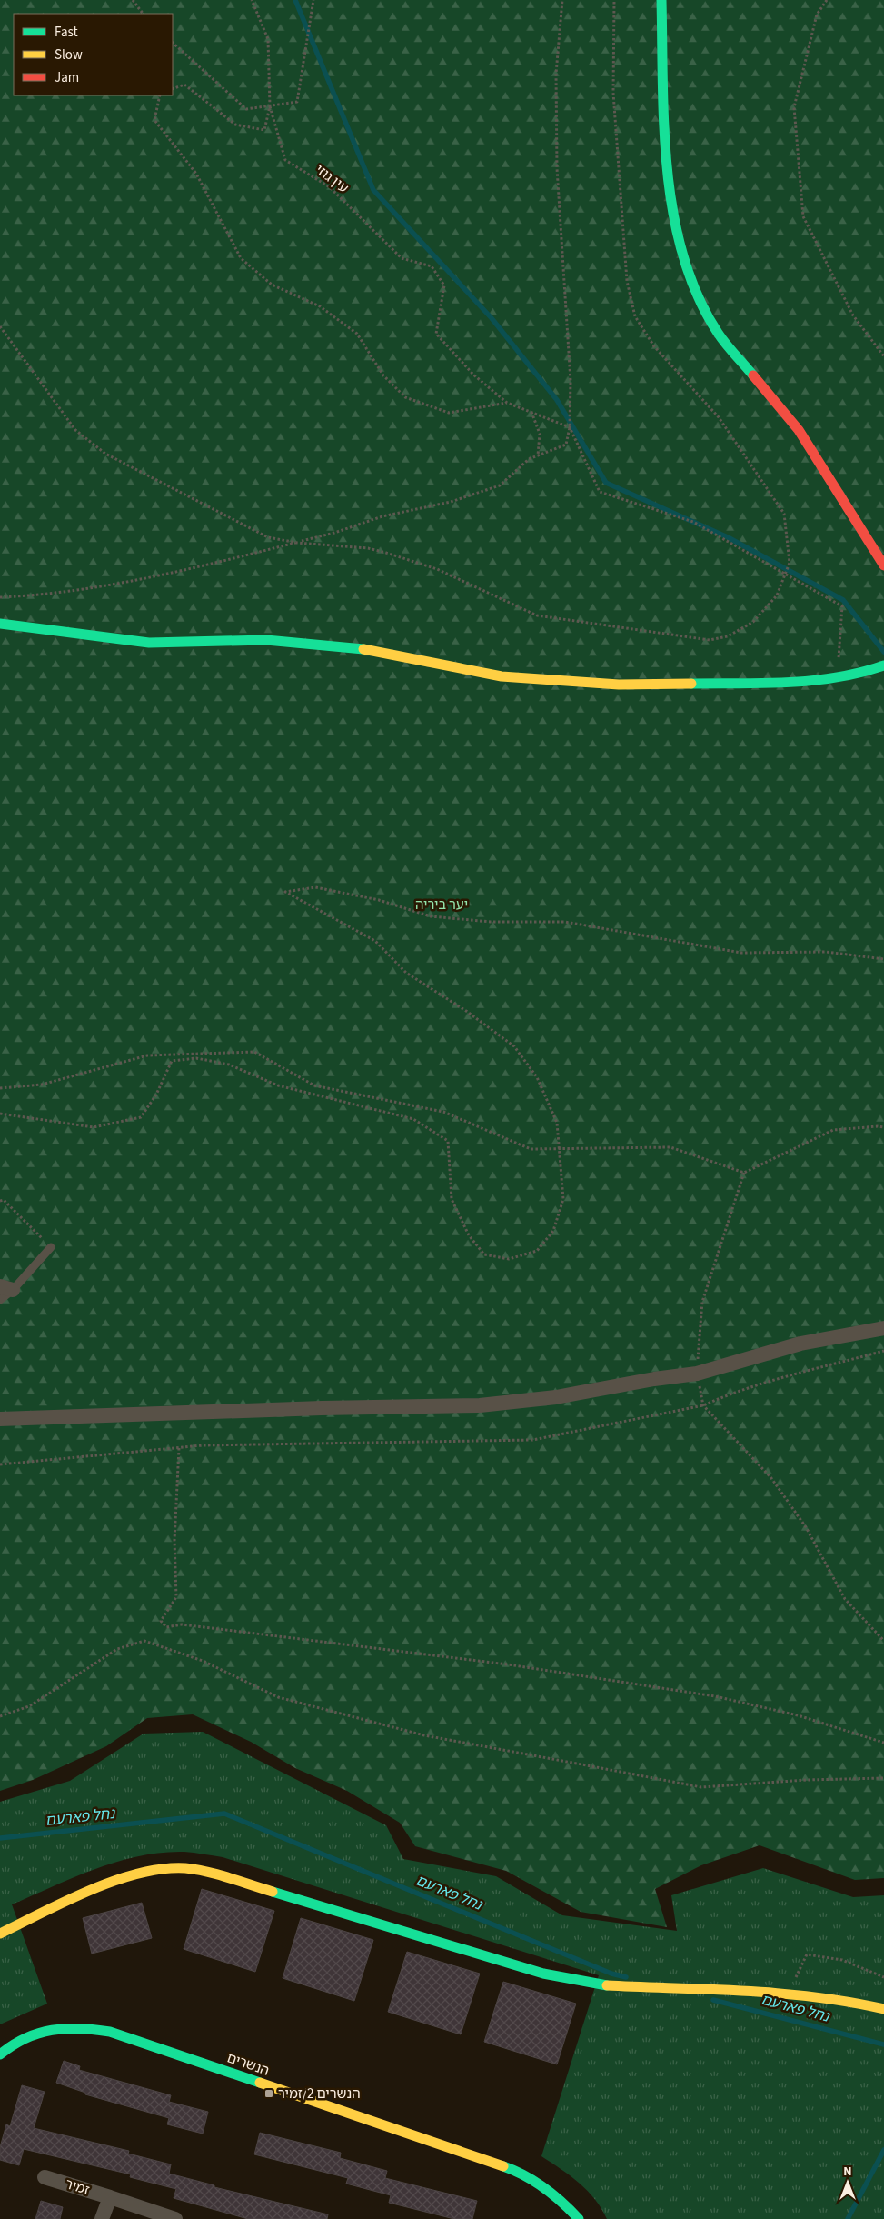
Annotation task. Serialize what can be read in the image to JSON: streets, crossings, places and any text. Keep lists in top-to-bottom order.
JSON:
{
  "streets": {
    "street": ["הנשרים", "זמיר"],
    "path": ["עין גוזי"]
  },
  "water": ["נחל פארעם"],
  "parks": ["יער ביריה"],
  "places": {
    "transit": ["הנשרים 2/זמיר"]
  },
  "legend": ["Fast", "Slow", "Jam"],
  "north": "top"
}
